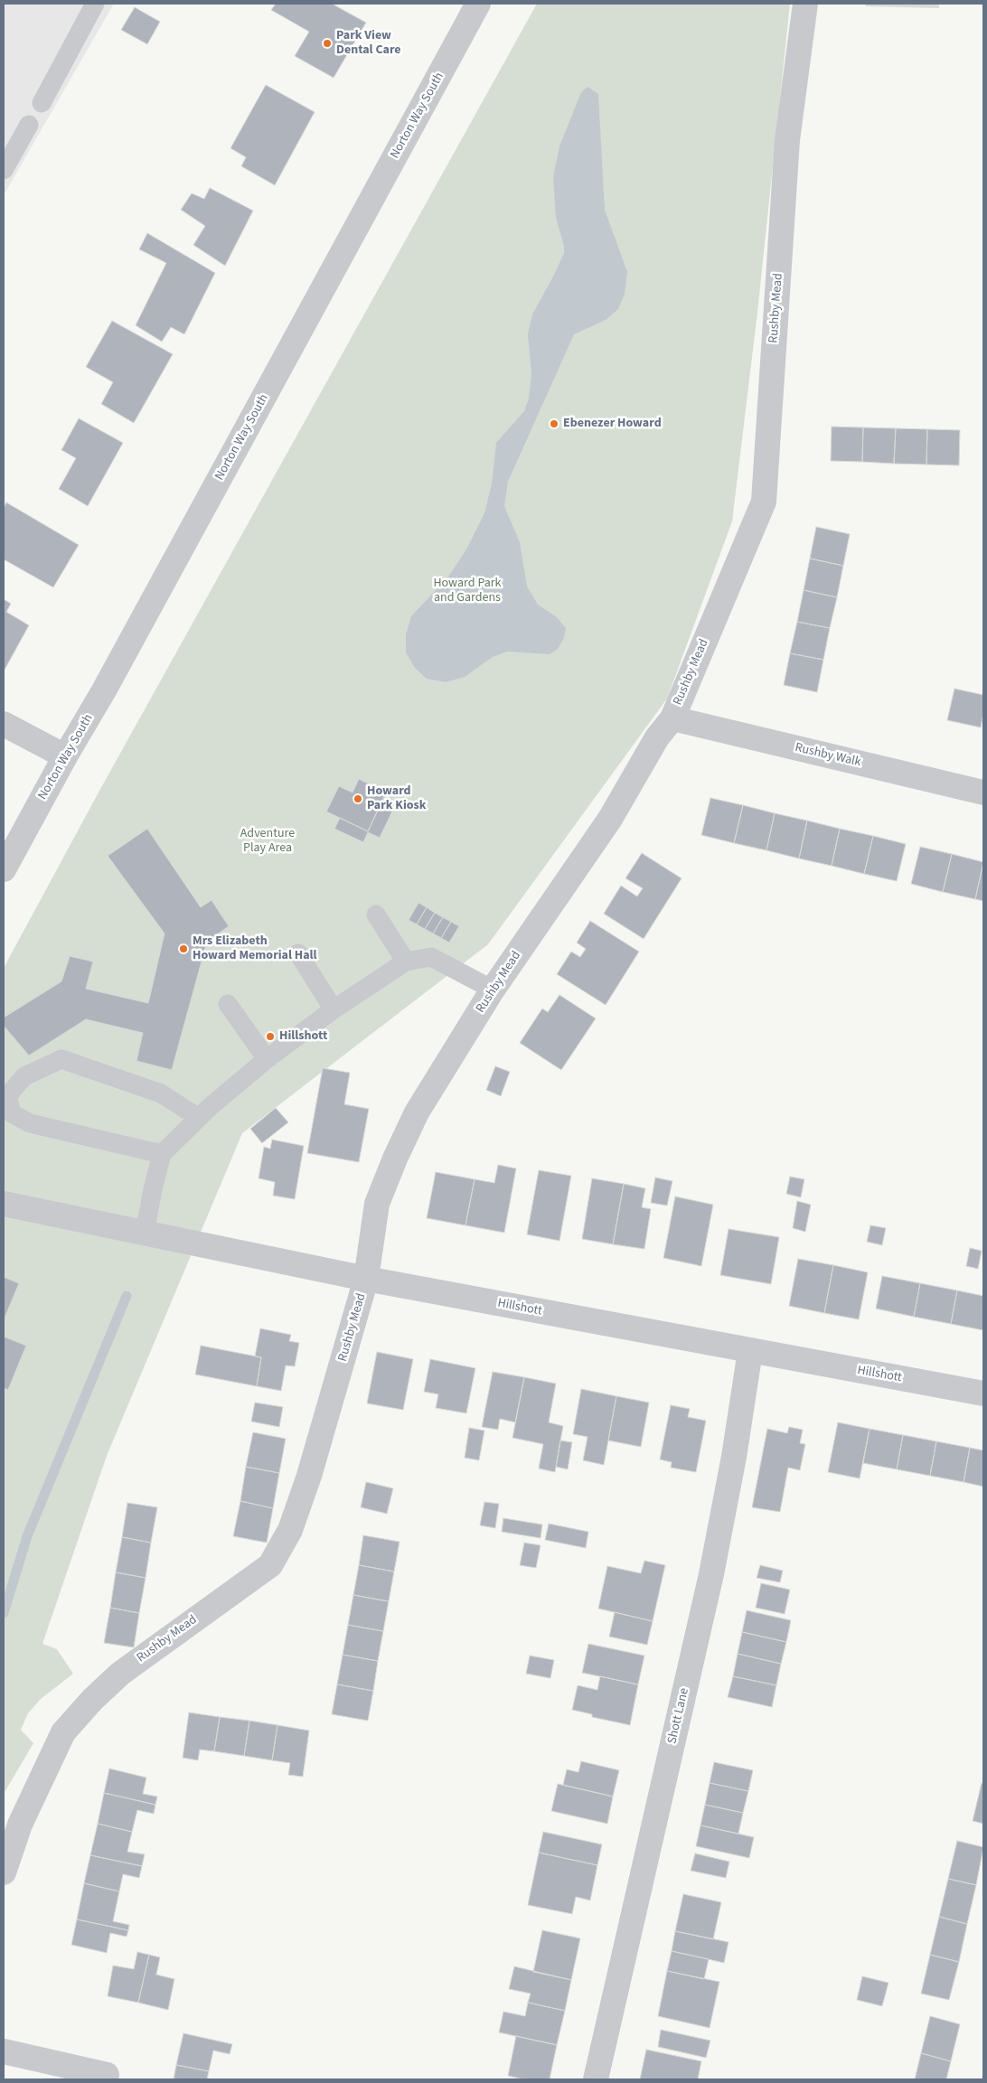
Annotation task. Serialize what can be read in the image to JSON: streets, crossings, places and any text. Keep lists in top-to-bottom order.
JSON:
{
  "streets": {
    "street": [
      "Norton Way South",
      "Rushby Mead",
      "Rushby Walk",
      "Hillshott",
      "Shott Lane"
    ]
  },
  "crossings": [
    ["Rushby Mead", "Rushby Walk"],
    ["Rushby Mead", "Hillshott"],
    ["Hillshott", "Shott Lane"]
  ],
  "parks": ["Howard Park and Gardens", "Adventure Play Area"],
  "places": [
    "Park View Dental Care",
    "Ebenezer Howard",
    "Howard Park Kiosk",
    "Mrs Elizabeth Howard Memorial Hall",
    "Hillshott"
  ]
}
